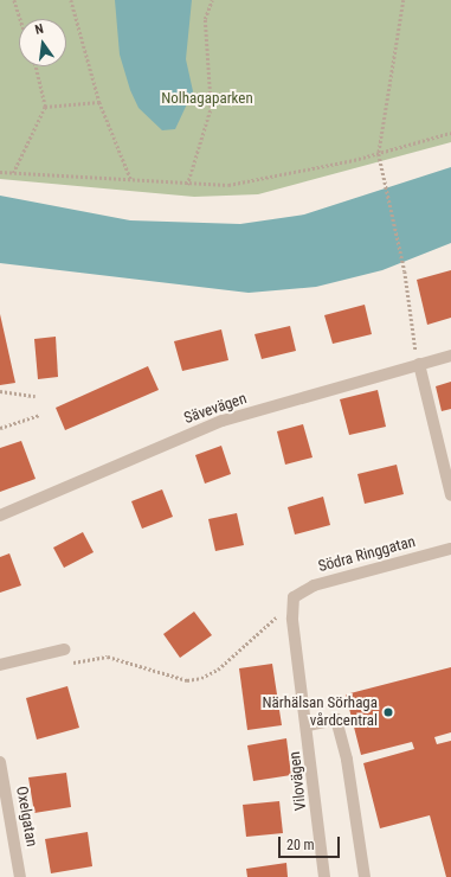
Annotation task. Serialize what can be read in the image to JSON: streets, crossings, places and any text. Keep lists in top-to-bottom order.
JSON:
{
  "streets": {
    "street": [
      "Sävevägen",
      "Södra Ringgatan",
      "Vilovägen",
      "Oxelgatan"
    ]
  },
  "crossings": [
    ["Södra Ringgatan", "Vilovägen"]
  ],
  "parks": ["Nolhagaparken"],
  "places": ["Närhälsan Sörhaga vårdcentral"],
  "scale_bar": "20 m",
  "north": "top"
}
